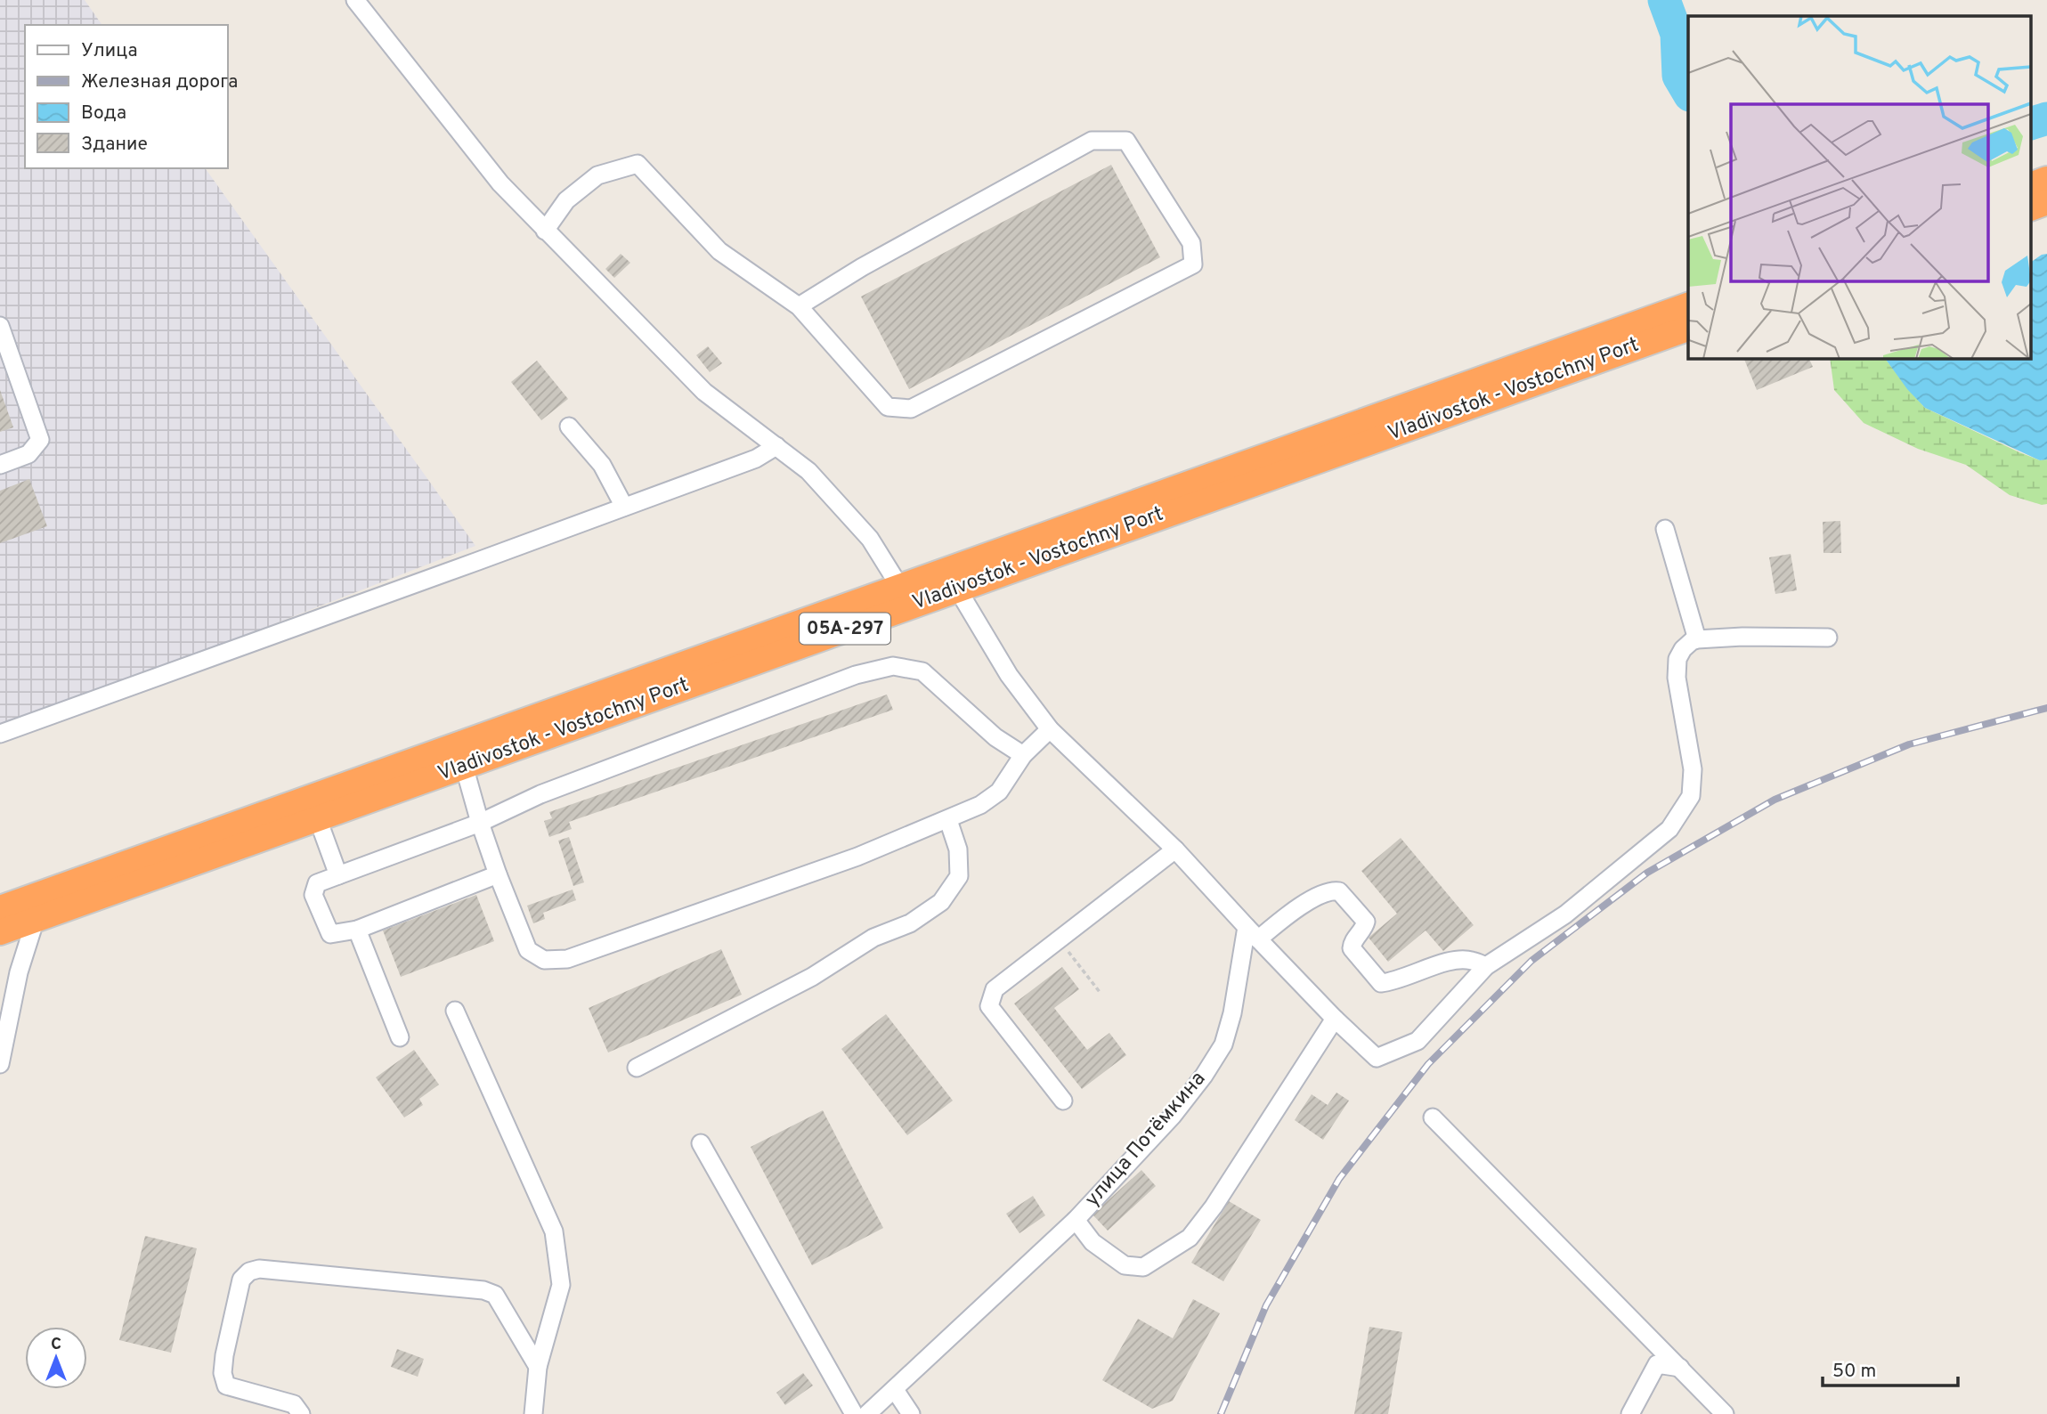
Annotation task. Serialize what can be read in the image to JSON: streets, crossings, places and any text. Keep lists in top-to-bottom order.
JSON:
{
  "streets": {
    "highway": ["Vladivostok - Vostochny Port", "05А-297"],
    "street": ["улица Потёмкина"]
  },
  "legend": [
    "Улица",
    "Железная дорога",
    "Вода",
    "Здание"
  ],
  "scale_bar": "50 m",
  "north": "top"
}
